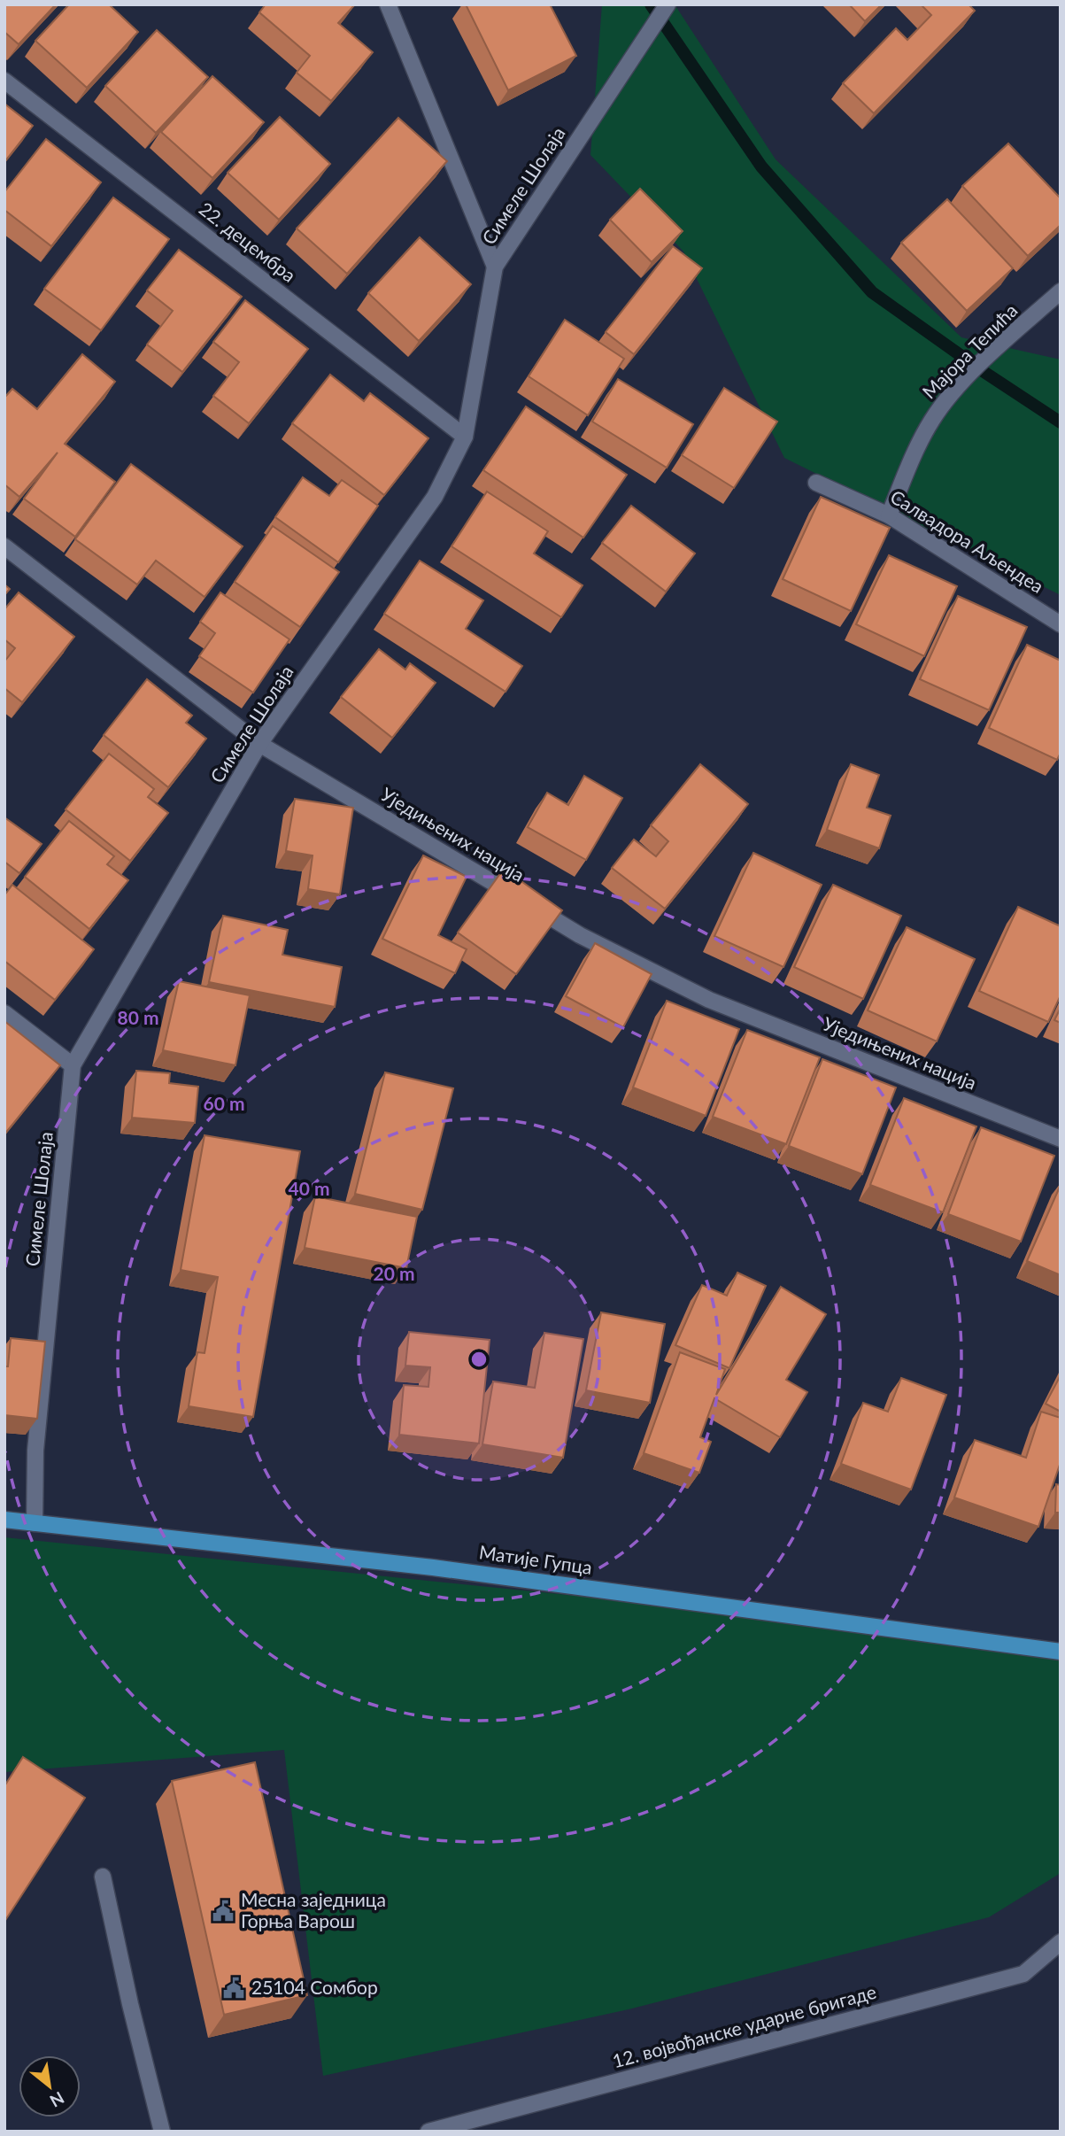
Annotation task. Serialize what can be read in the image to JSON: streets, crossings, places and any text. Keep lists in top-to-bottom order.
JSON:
{
  "streets": {
    "main road": ["Матије Гупца"],
    "street": [
      "Симеле Шолаја",
      "22. децембра",
      "Мајора Тепића",
      "Салвадора Аљендеа",
      "Уједињених нација",
      "12. војвођанске ударне бригаде"
    ]
  },
  "crossings": [
    ["Симеле Шолаја", "22. децембра"],
    ["Симеле Шолаја", "Уједињених нација"],
    ["Симеле Шолаја", "Матије Гупца"],
    ["Мајора Тепића", "Салвадора Аљендеа"]
  ],
  "places": {
    "public building": ["Месна заједница Горња Варош", "25104 Сомбор"]
  },
  "north": "bottom right",
  "rings": [
    "80 m",
    "60 m",
    "40 m",
    "20 m"
  ]
}
